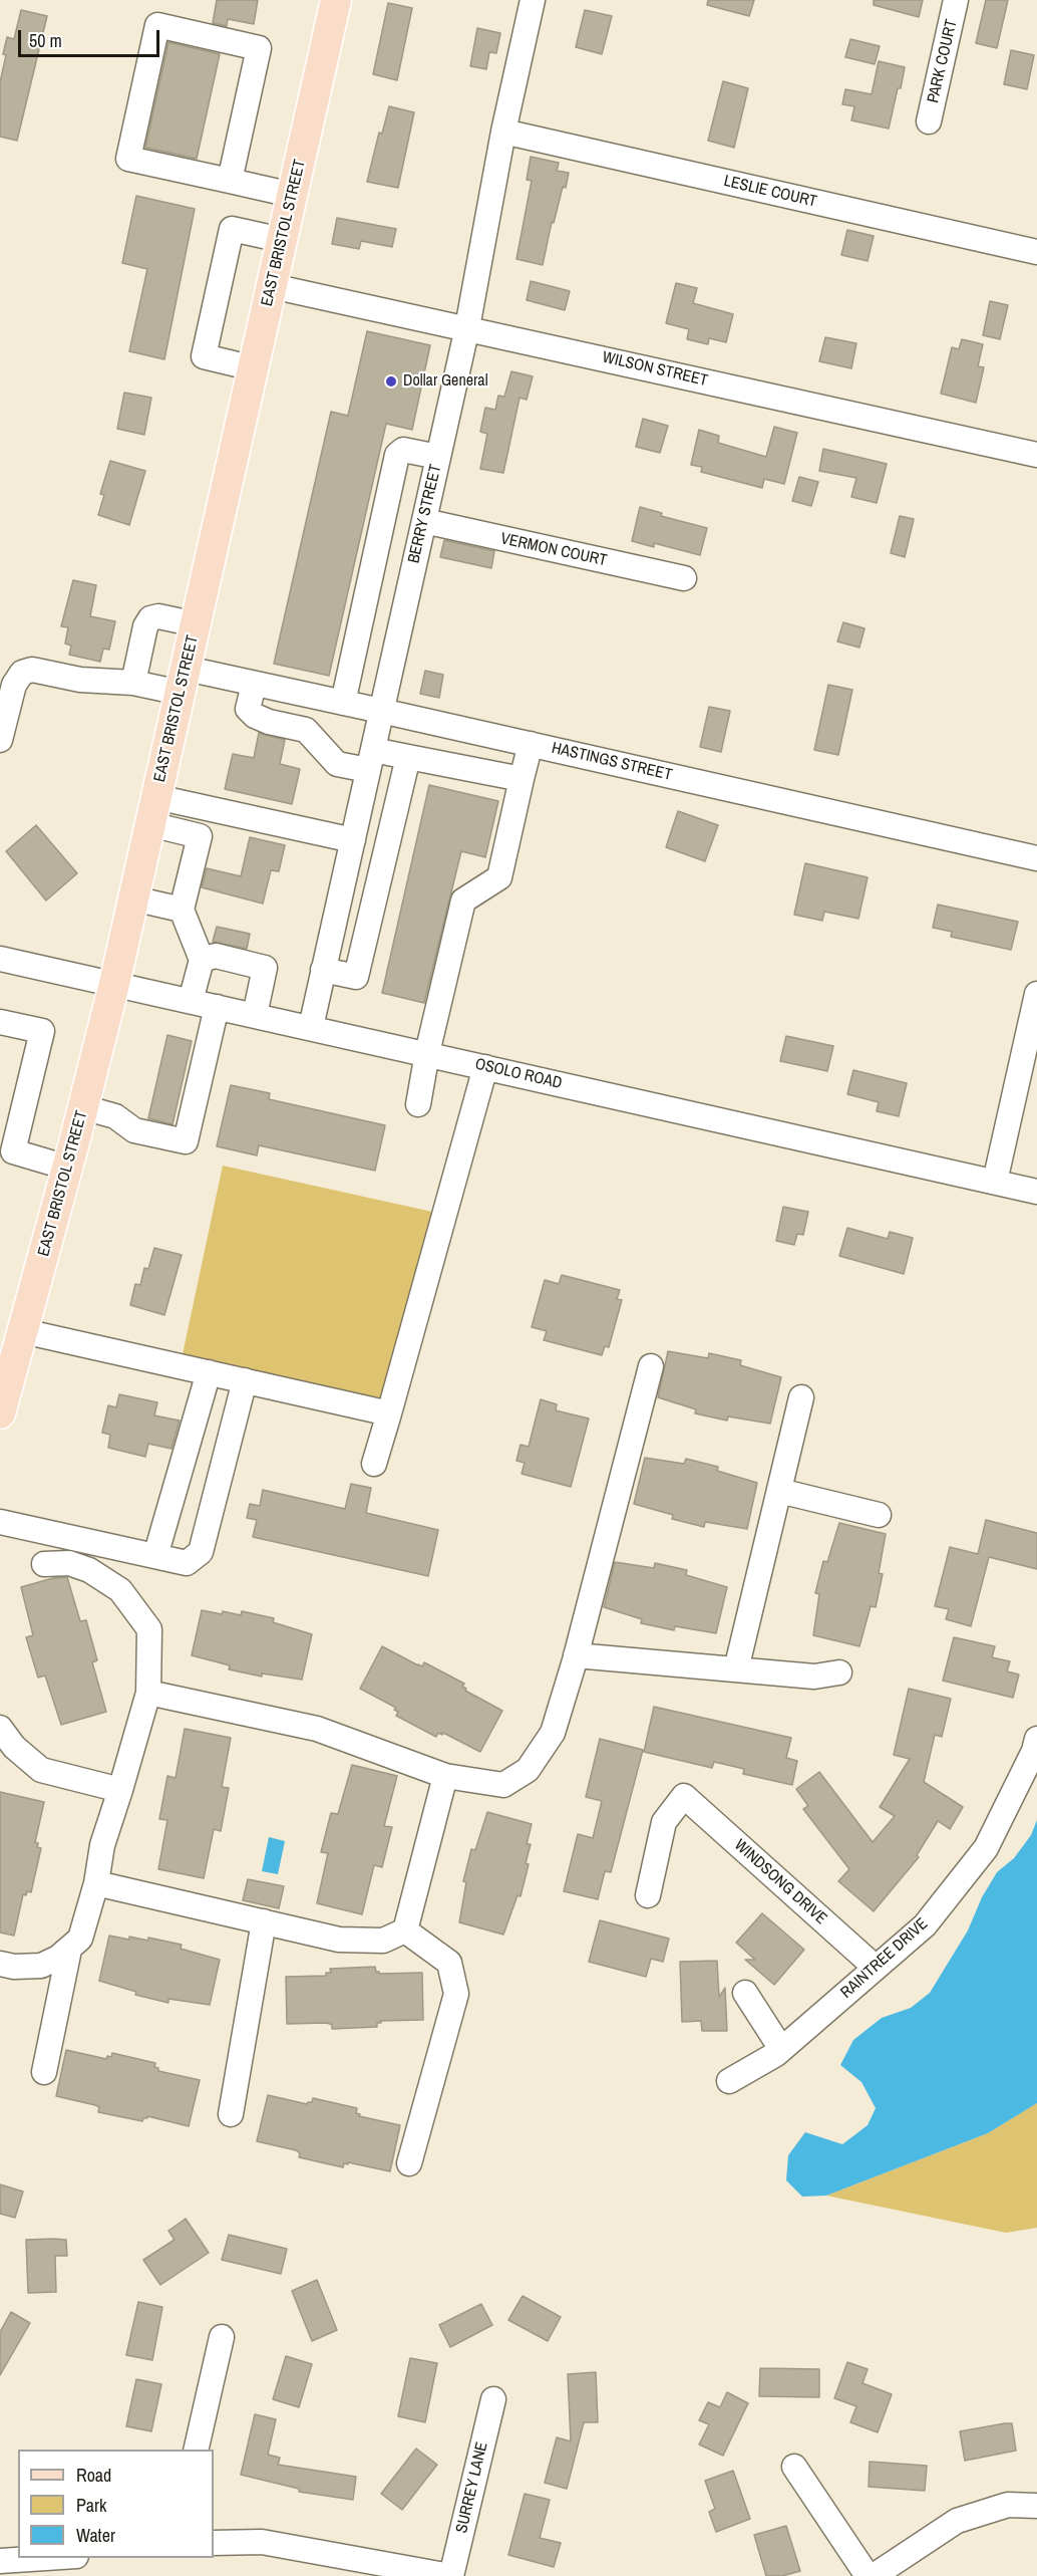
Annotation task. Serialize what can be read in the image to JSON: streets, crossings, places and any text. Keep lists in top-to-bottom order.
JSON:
{
  "streets": {
    "main road": ["EAST BRISTOL STREET"],
    "street": [
      "PARK COURT",
      "LESLIE COURT",
      "WILSON STREET",
      "BERRY STREET",
      "VERMON COURT",
      "HASTINGS STREET",
      "OSOLO ROAD",
      "WINDSONG DRIVE",
      "RAINTREE DRIVE",
      "SURREY LANE"
    ]
  },
  "crossings": [
    ["LESLIE COURT", "BERRY STREET"],
    ["EAST BRISTOL STREET", "WILSON STREET"],
    ["EAST BRISTOL STREET", "HASTINGS STREET"],
    ["EAST BRISTOL STREET", "OSOLO ROAD"],
    ["WILSON STREET", "BERRY STREET"],
    ["BERRY STREET", "VERMON COURT"],
    ["BERRY STREET", "HASTINGS STREET"],
    ["BERRY STREET", "OSOLO ROAD"],
    ["WINDSONG DRIVE", "RAINTREE DRIVE"]
  ],
  "places": ["Dollar General"],
  "legend": ["Road", "Park", "Water"],
  "scale_bar": "50 m"
}
